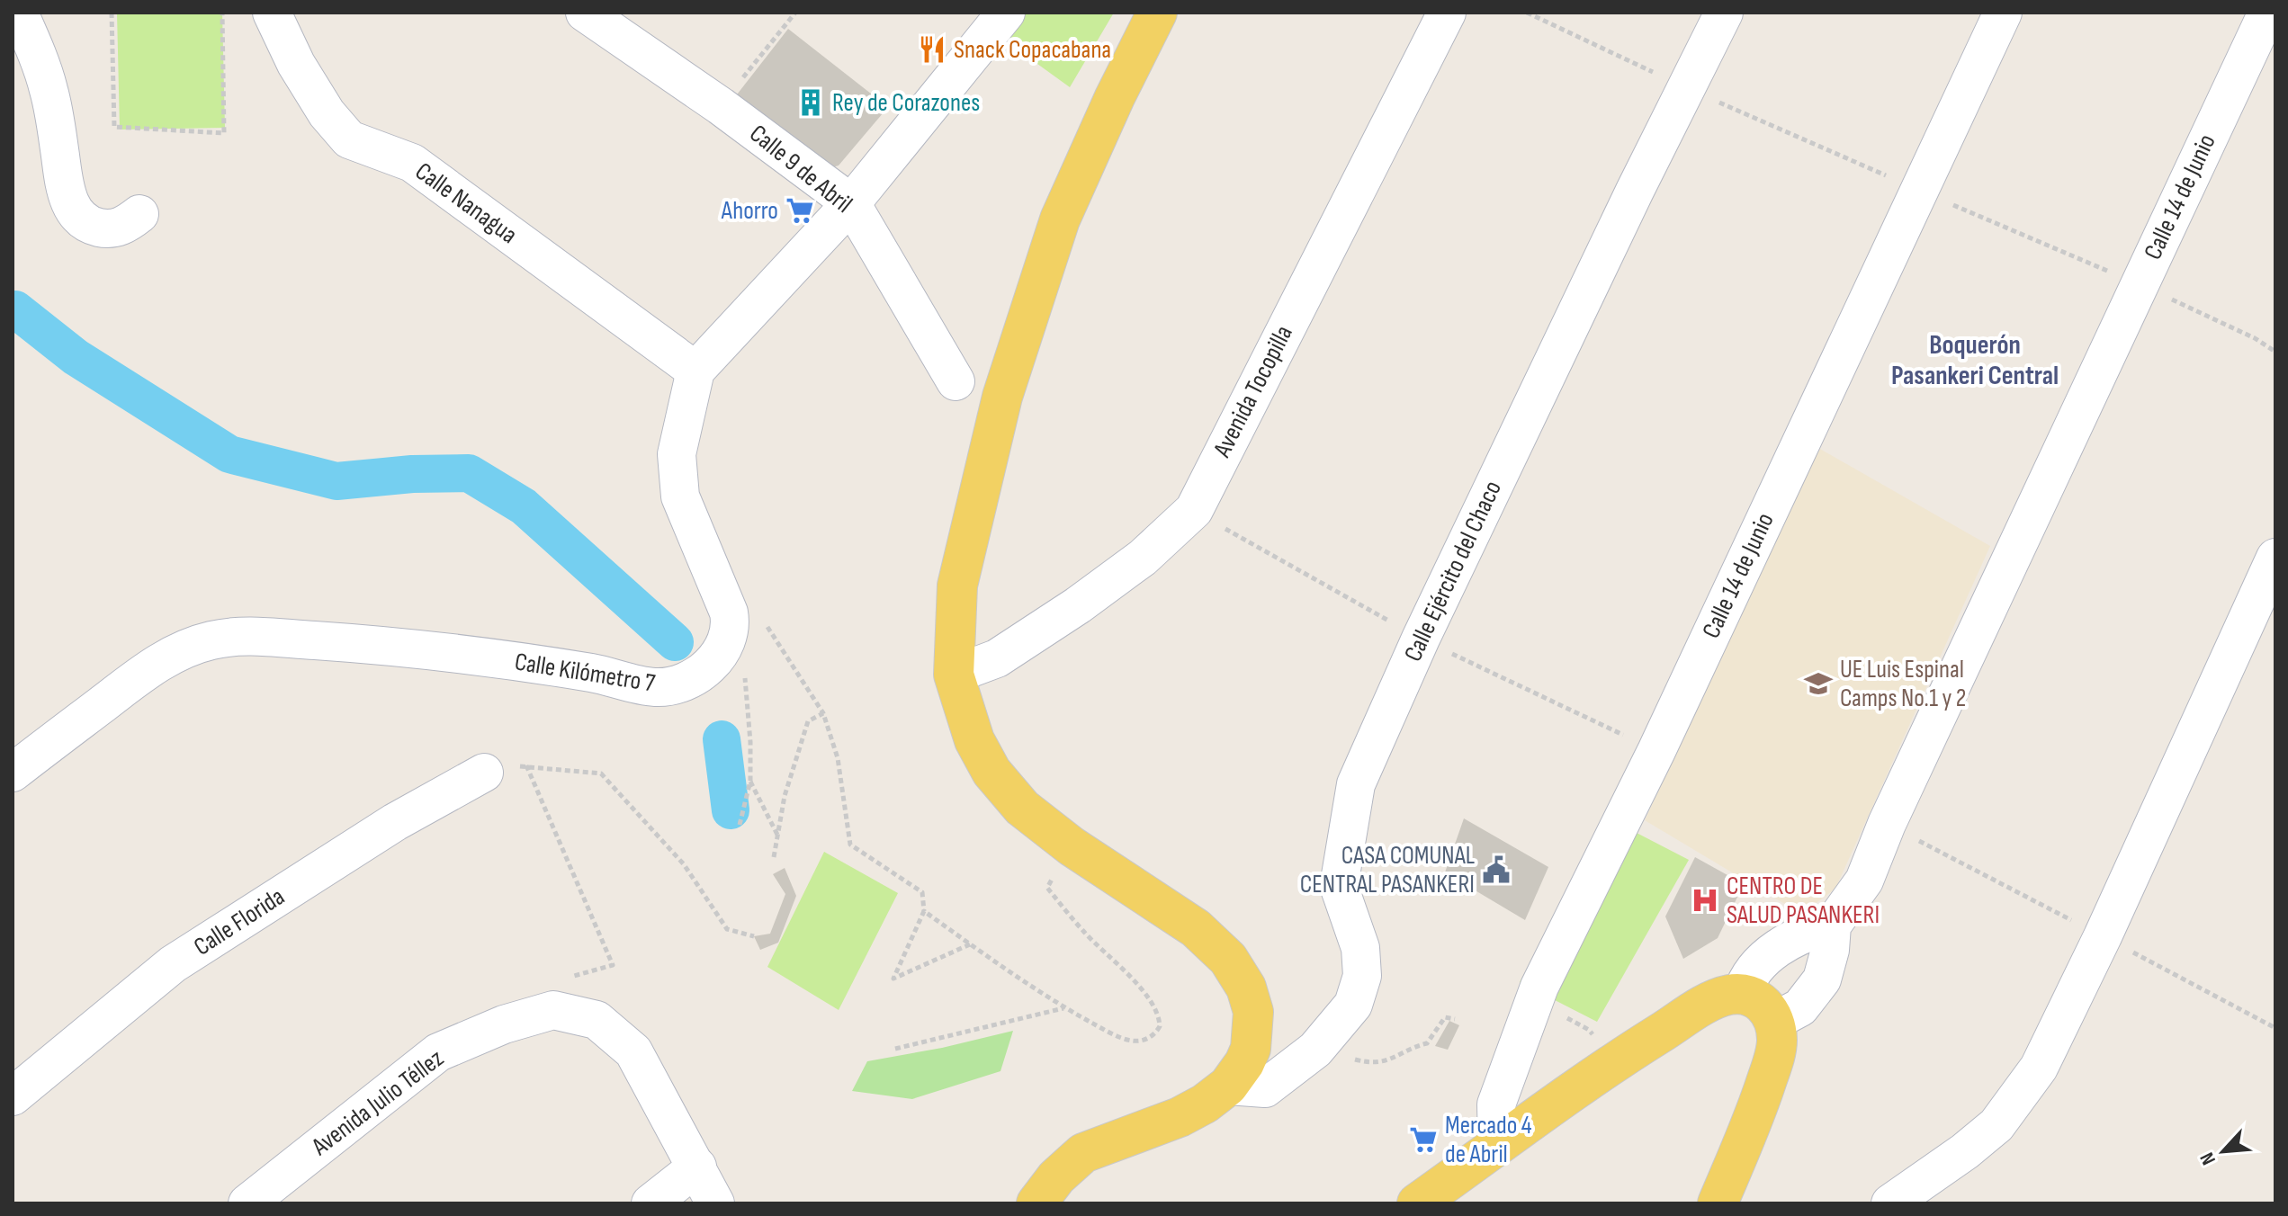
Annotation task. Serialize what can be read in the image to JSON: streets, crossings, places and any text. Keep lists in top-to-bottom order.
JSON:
{
  "streets": {
    "street": [
      "Calle 9 de Abril",
      "Calle 14 de Junio",
      "Calle Nanagua",
      "Avenida Tocopilla",
      "Calle Ejército del Chaco",
      "Calle Kilómetro 7",
      "Calle Florida",
      "Avenida Julio Téllez"
    ]
  },
  "districts": ["Boquerón Pasankeri Central"],
  "places": {
    "restaurant": ["Snack Copacabana"],
    "building": ["Rey de Corazones"],
    "supermarket": ["Ahorro", "Mercado 4 de Abril"],
    "school or university": ["UE Luis Espinal Camps No.1 y 2"],
    "public building": ["CASA COMUNAL CENTRAL PASANKERI"],
    "hospital": ["CENTRO DE SALUD PASANKERI"]
  },
  "north": "bottom left"
}
